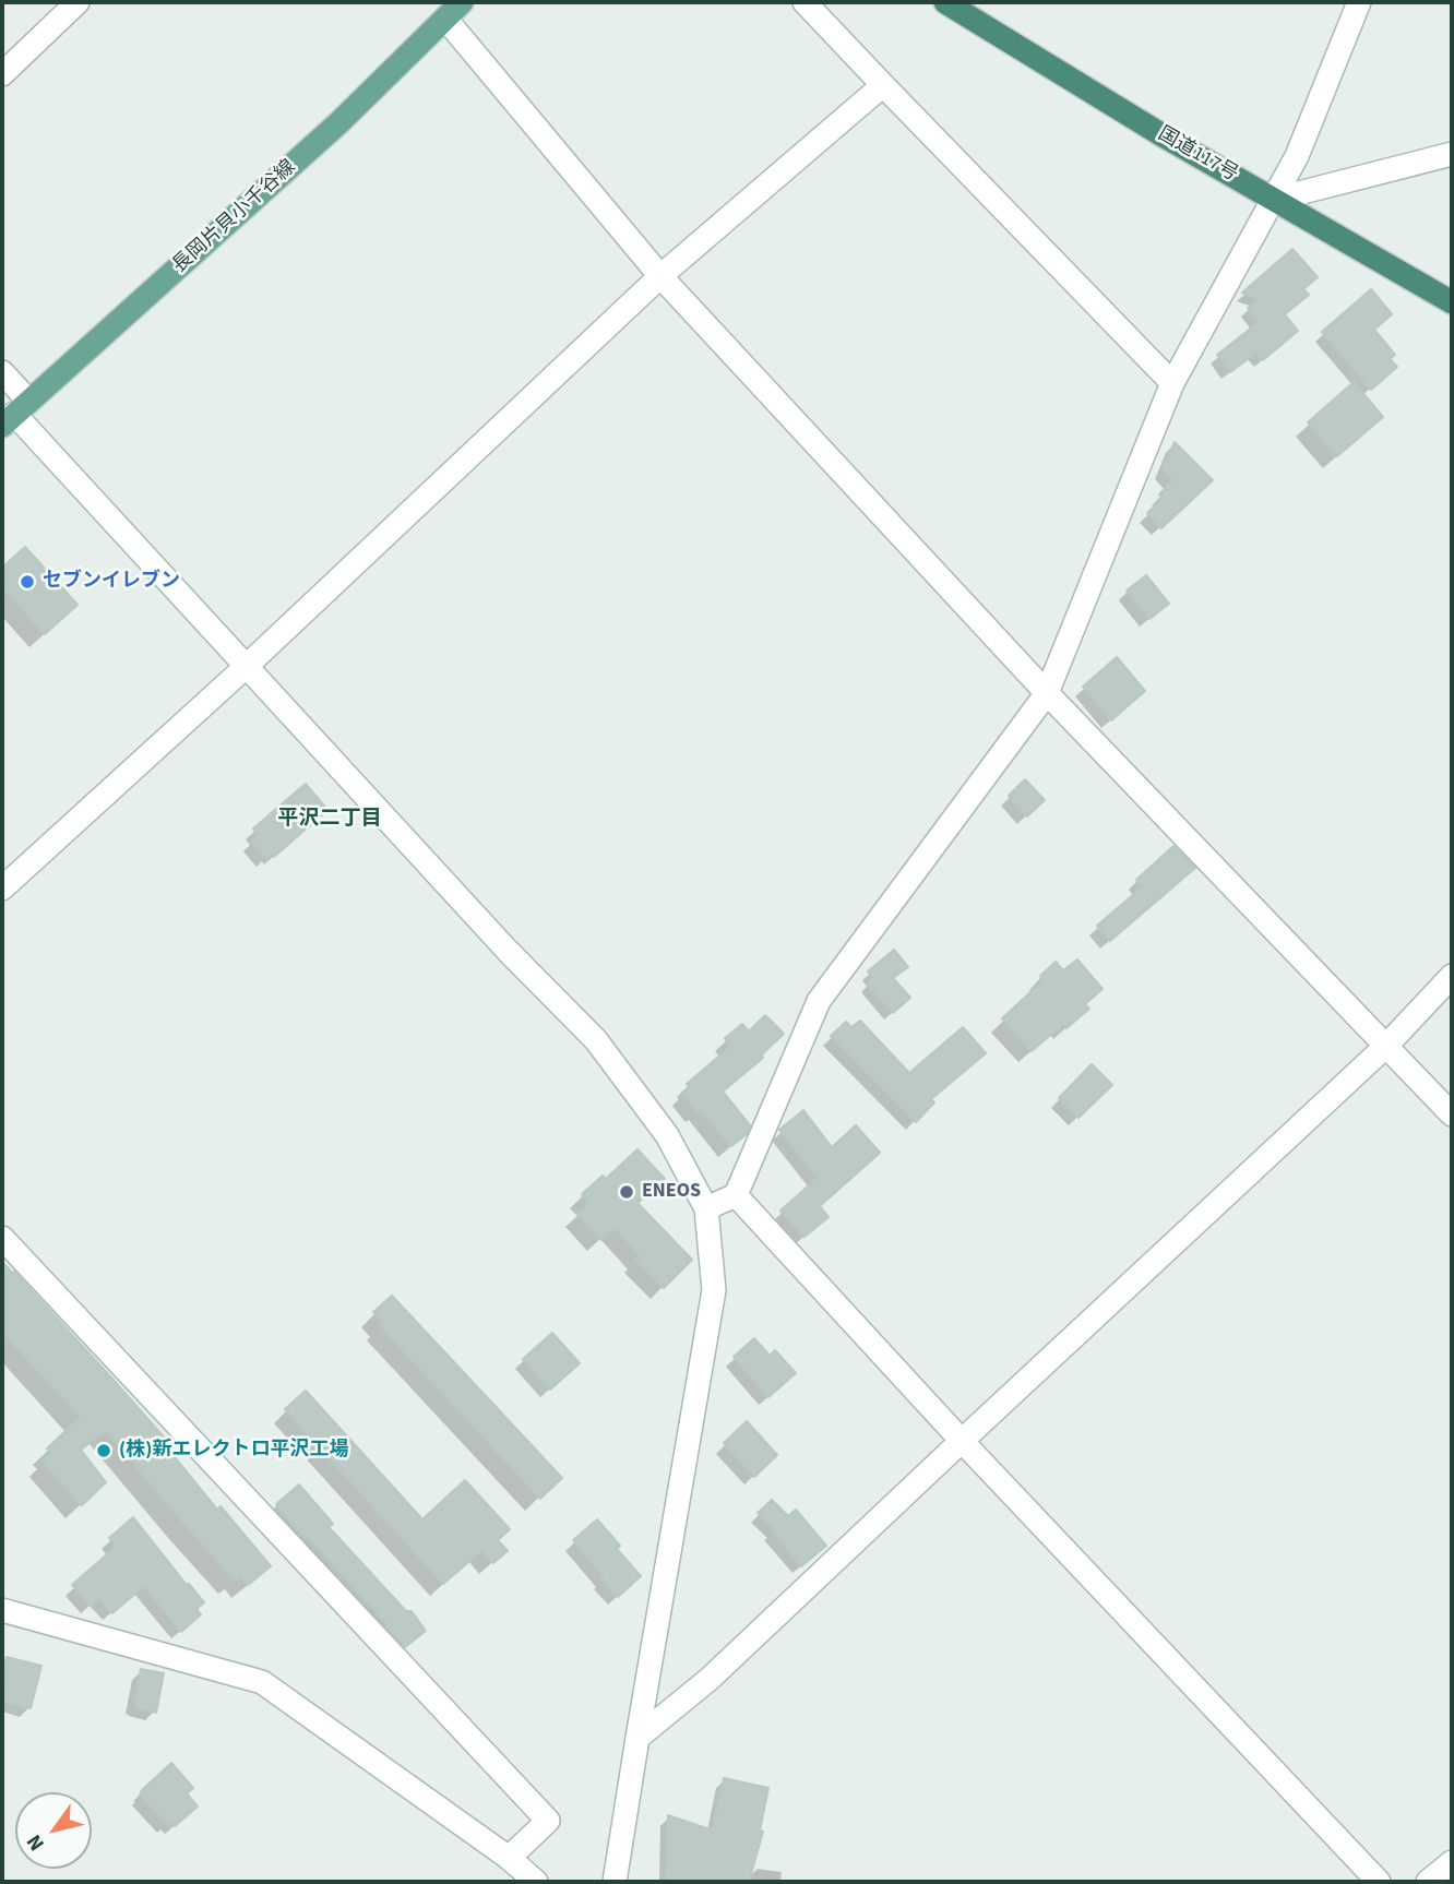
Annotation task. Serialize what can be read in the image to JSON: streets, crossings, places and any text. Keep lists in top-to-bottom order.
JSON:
{
  "streets": {
    "highway": ["国道117号"],
    "main road": ["長岡片貝小千谷線"]
  },
  "districts": ["平沢二丁目"],
  "places": ["セブンイレブン", "ENEOS", "(株)新エレクトロ平沢工場"],
  "north": "bottom left"
}
